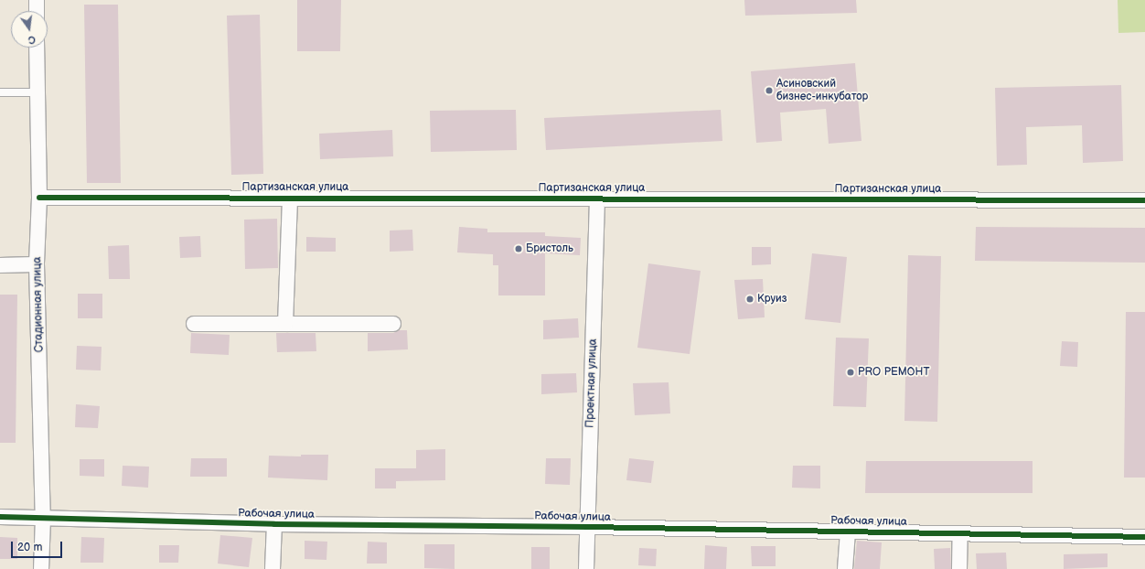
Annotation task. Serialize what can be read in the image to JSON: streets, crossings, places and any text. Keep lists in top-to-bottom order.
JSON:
{
  "streets": {
    "street": [
      "Партизанская улица",
      "Стадионная улица",
      "Проектная улица",
      "Рабочая улица"
    ]
  },
  "crossings": [
    ["Партизанская улица", "Стадионная улица"],
    ["Партизанская улица", "Проектная улица"],
    ["Стадионная улица", "Рабочая улица"],
    ["Проектная улица", "Рабочая улица"]
  ],
  "places": [
    "Асиновский бизнес-инкубатор",
    "Бристоль",
    "Круиз",
    "PRO РЕМОНТ"
  ],
  "scale_bar": "20 m",
  "north": "bottom"
}
